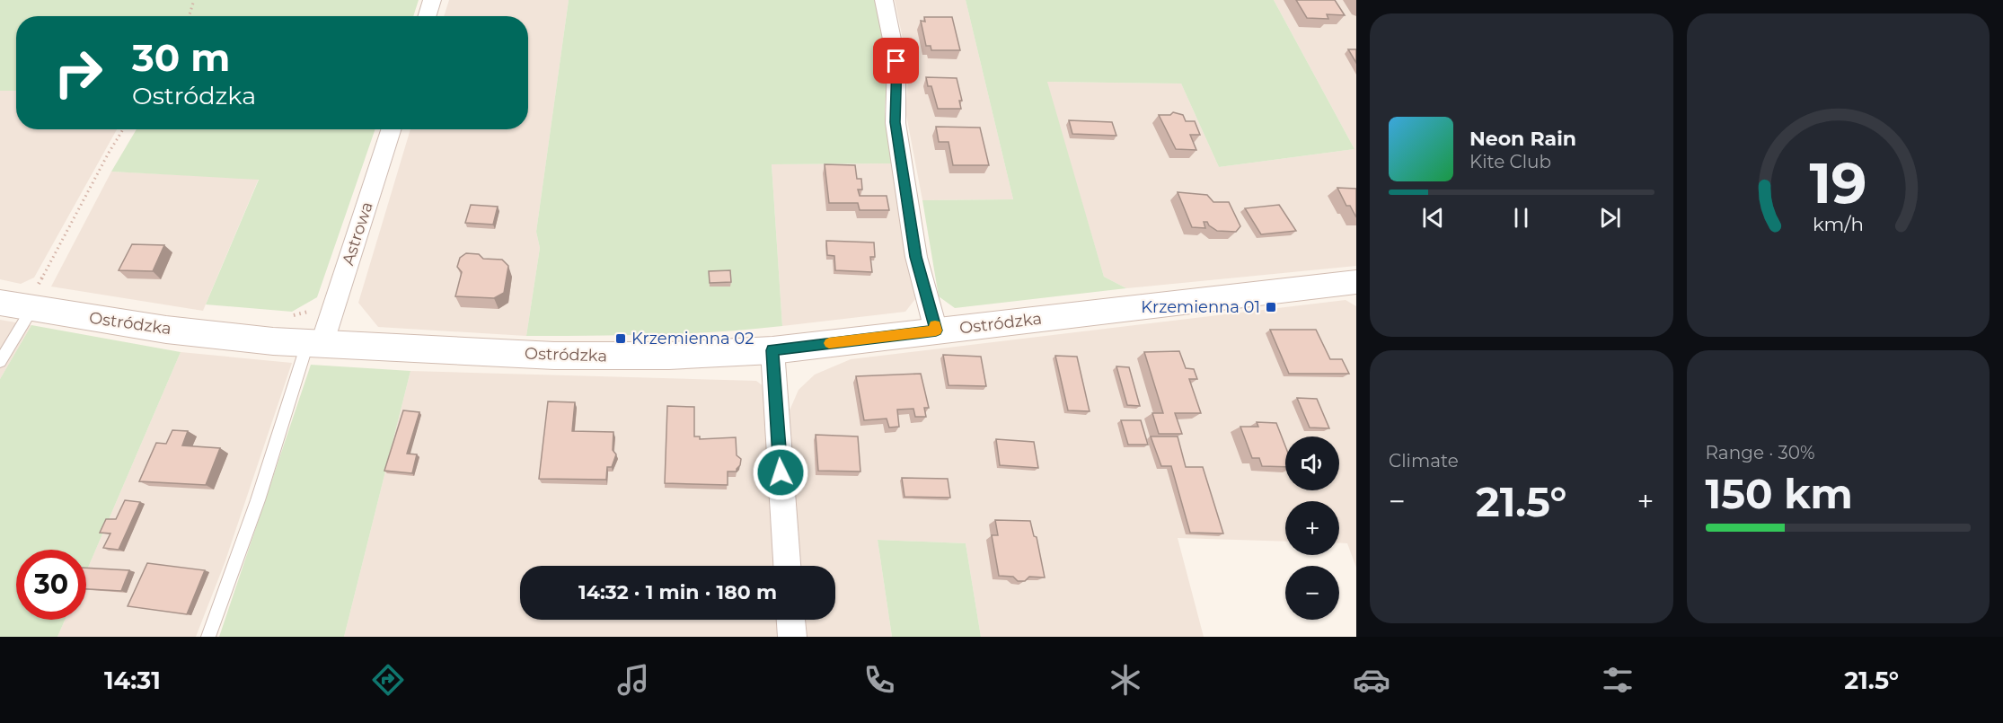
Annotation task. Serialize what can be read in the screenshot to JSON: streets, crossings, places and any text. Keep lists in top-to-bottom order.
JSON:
{
  "streets": {
    "street": ["Astrowa", "Ostródzka"]
  },
  "crossings": [
    ["Astrowa", "Ostródzka"]
  ],
  "places": {
    "transit": ["Krzemienna 01", "Krzemienna 02"]
  },
  "page": {
    "turn": ["30 m", "Ostródzka"],
    "song": ["Neon Rain", "Kite Club"],
    "tile": [
      "Climate",
      ["Range · 30%", "150 km"]
    ],
    "map_buttons": ["+", "−"],
    "heat": ["−", "21.5°", "+"],
    "limit": "30",
    "trip": "14:32 · 1 min · 180 m",
    "tabs": ["14:31", "21.5°"],
    "gauge": ["19", "km/h"]
  }
}
